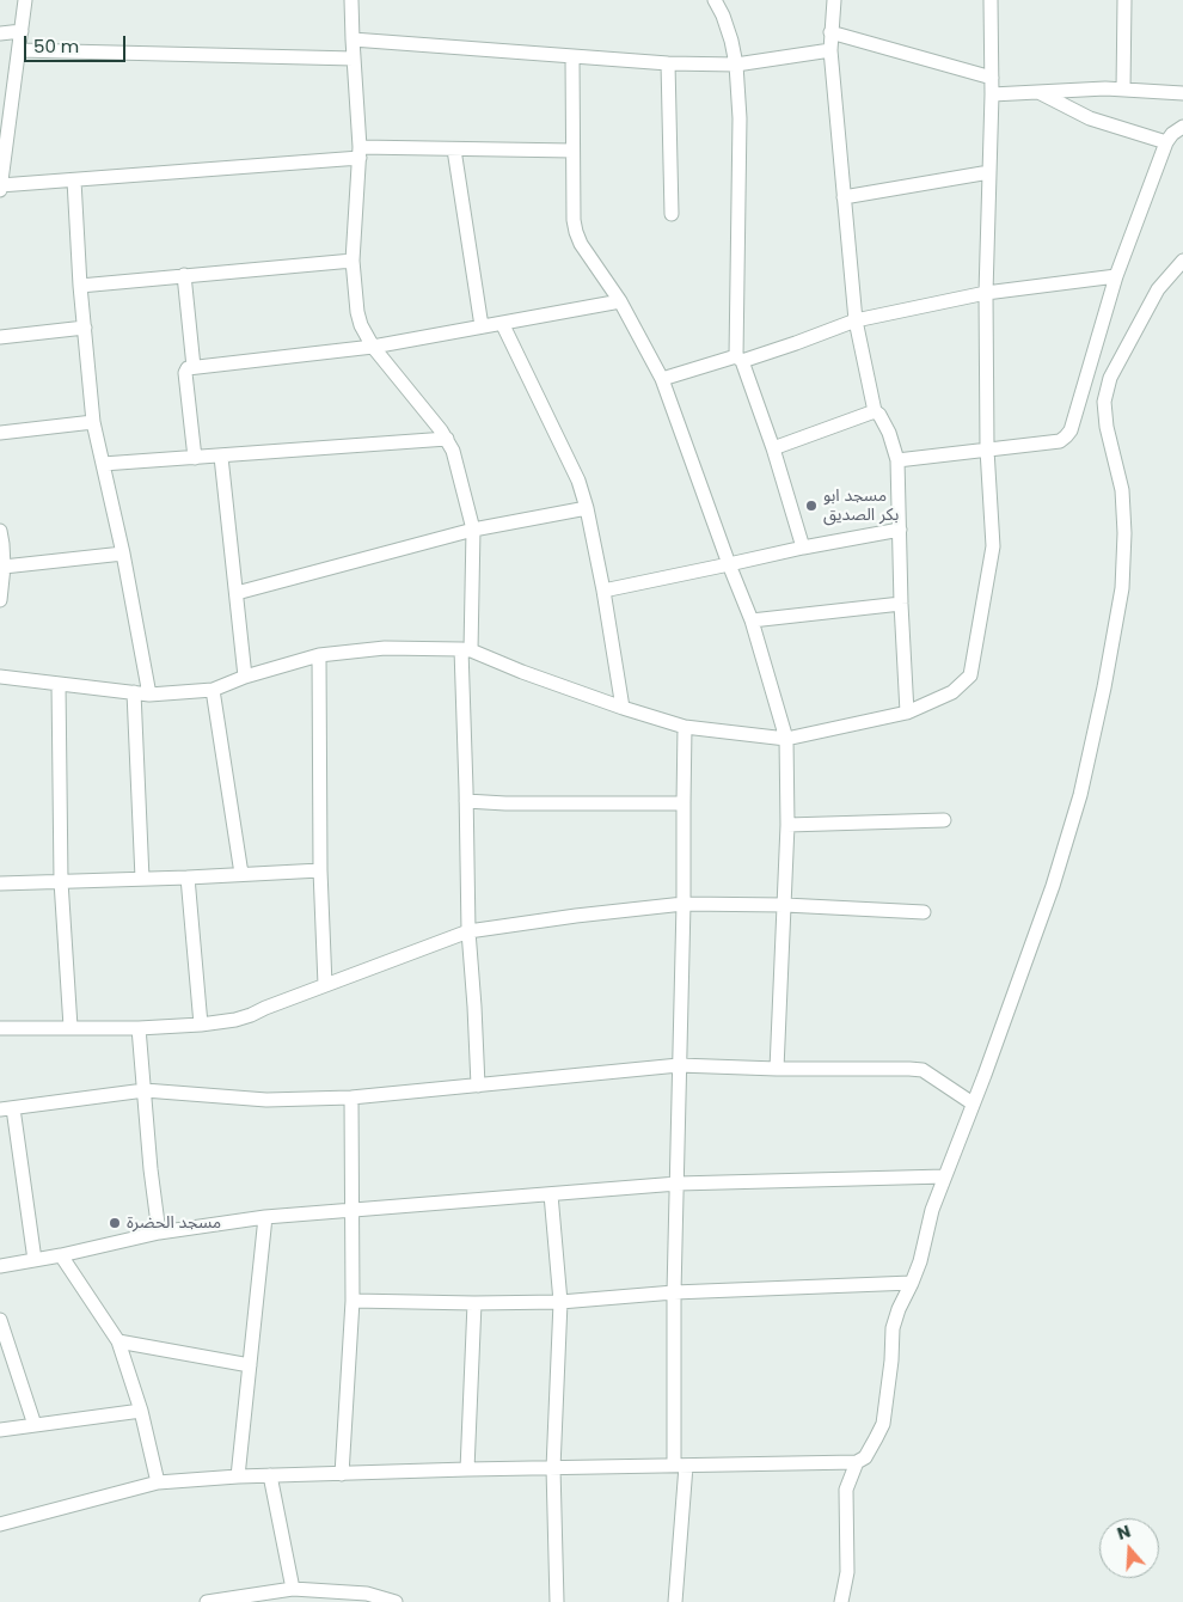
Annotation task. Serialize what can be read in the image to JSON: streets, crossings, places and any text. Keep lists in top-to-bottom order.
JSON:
{
  "places": ["مسجد ابو بكر الصديق", "مسجد الحضرة"],
  "scale_bar": "50 m",
  "north": "top"
}
